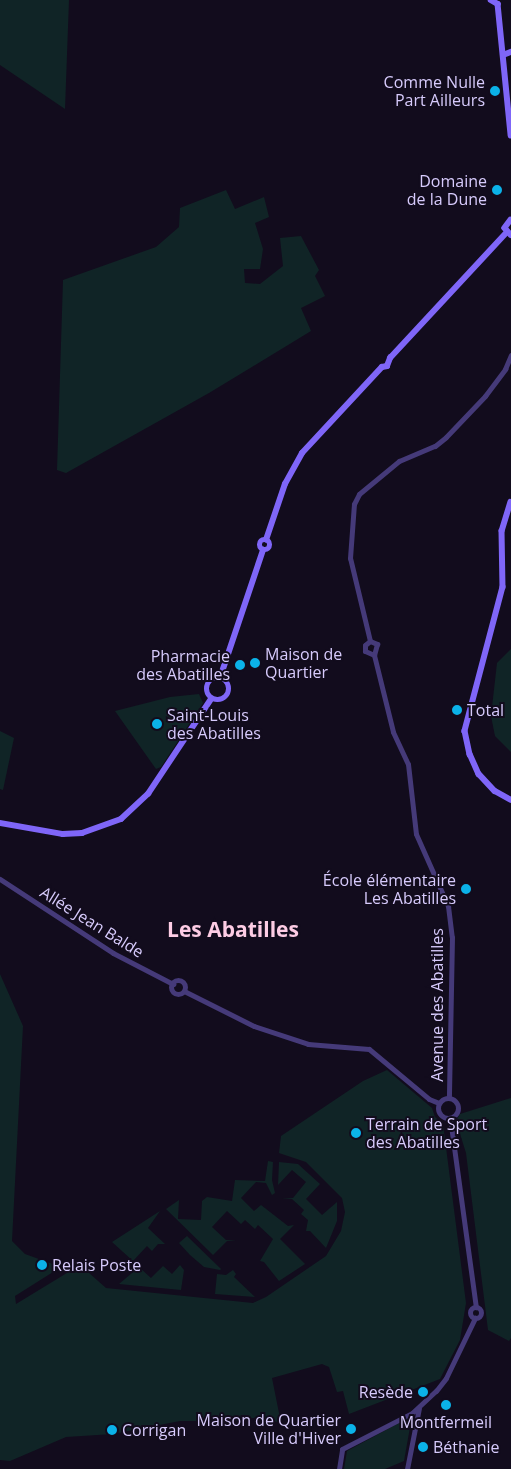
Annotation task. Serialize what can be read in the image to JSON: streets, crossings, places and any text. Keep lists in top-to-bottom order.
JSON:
{
  "streets": {
    "street": ["Allée Jean Balde", "Avenue des Abatilles"]
  },
  "districts": ["Les Abatilles"],
  "places": [
    "Comme Nulle Part Ailleurs",
    "Domaine de la Dune",
    "Maison de Quartier",
    "Pharmacie des Abatilles",
    "Total",
    "Saint-Louis des Abatilles",
    "École élémentaire Les Abatilles",
    "Terrain de Sport des Abatilles",
    "Relais Poste",
    "Resède",
    "Montfermeil",
    "Maison de Quartier Ville d'Hiver",
    "Corrigan",
    "Béthanie"
  ]
}
